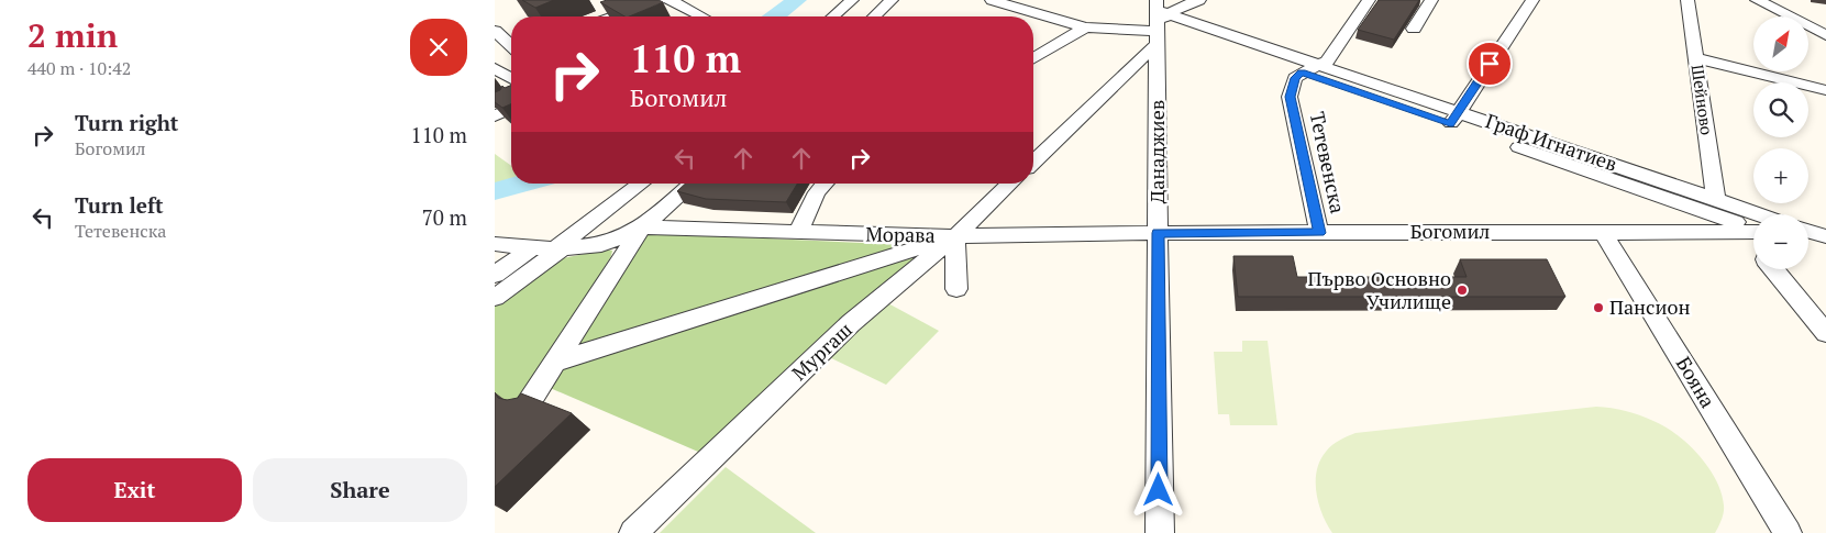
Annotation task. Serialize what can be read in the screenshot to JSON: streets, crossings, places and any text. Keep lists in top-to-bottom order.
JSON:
{
  "streets": {
    "street": [
      "Шейново",
      "Граф Игнатиев",
      "Данаджиев",
      "Тетевенска",
      "Богомил",
      "Морава",
      "Мургаш",
      "Бояна"
    ]
  },
  "crossings": [
    ["Шейново", "Граф Игнатиев"],
    ["Граф Игнатиев", "Данаджиев"],
    ["Граф Игнатиев", "Тетевенска"],
    ["Граф Игнатиев", "Богомил"],
    ["Данаджиев", "Богомил"],
    ["Данаджиев", "Морава"],
    ["Тетевенска", "Богомил"],
    ["Богомил", "Морава"],
    ["Богомил", "Бояна"],
    ["Морава", "Мургаш"]
  ],
  "places": ["Първо Основно Училище", "Пансион"],
  "north": "top right",
  "page": {
    "heading": ["2 min", "440 m · 10:42"],
    "map_buttons": ["+", "−"],
    "turn": ["110 m", "Богомил"],
    "list": [
      {
        "name": "Turn right",
        "note": "Богомил",
        "value": "110 m"
      },
      {
        "name": "Turn left",
        "note": "Тетевенска",
        "value": "70 m"
      }
    ],
    "buttons": ["Exit", "Share"]
  }
}
